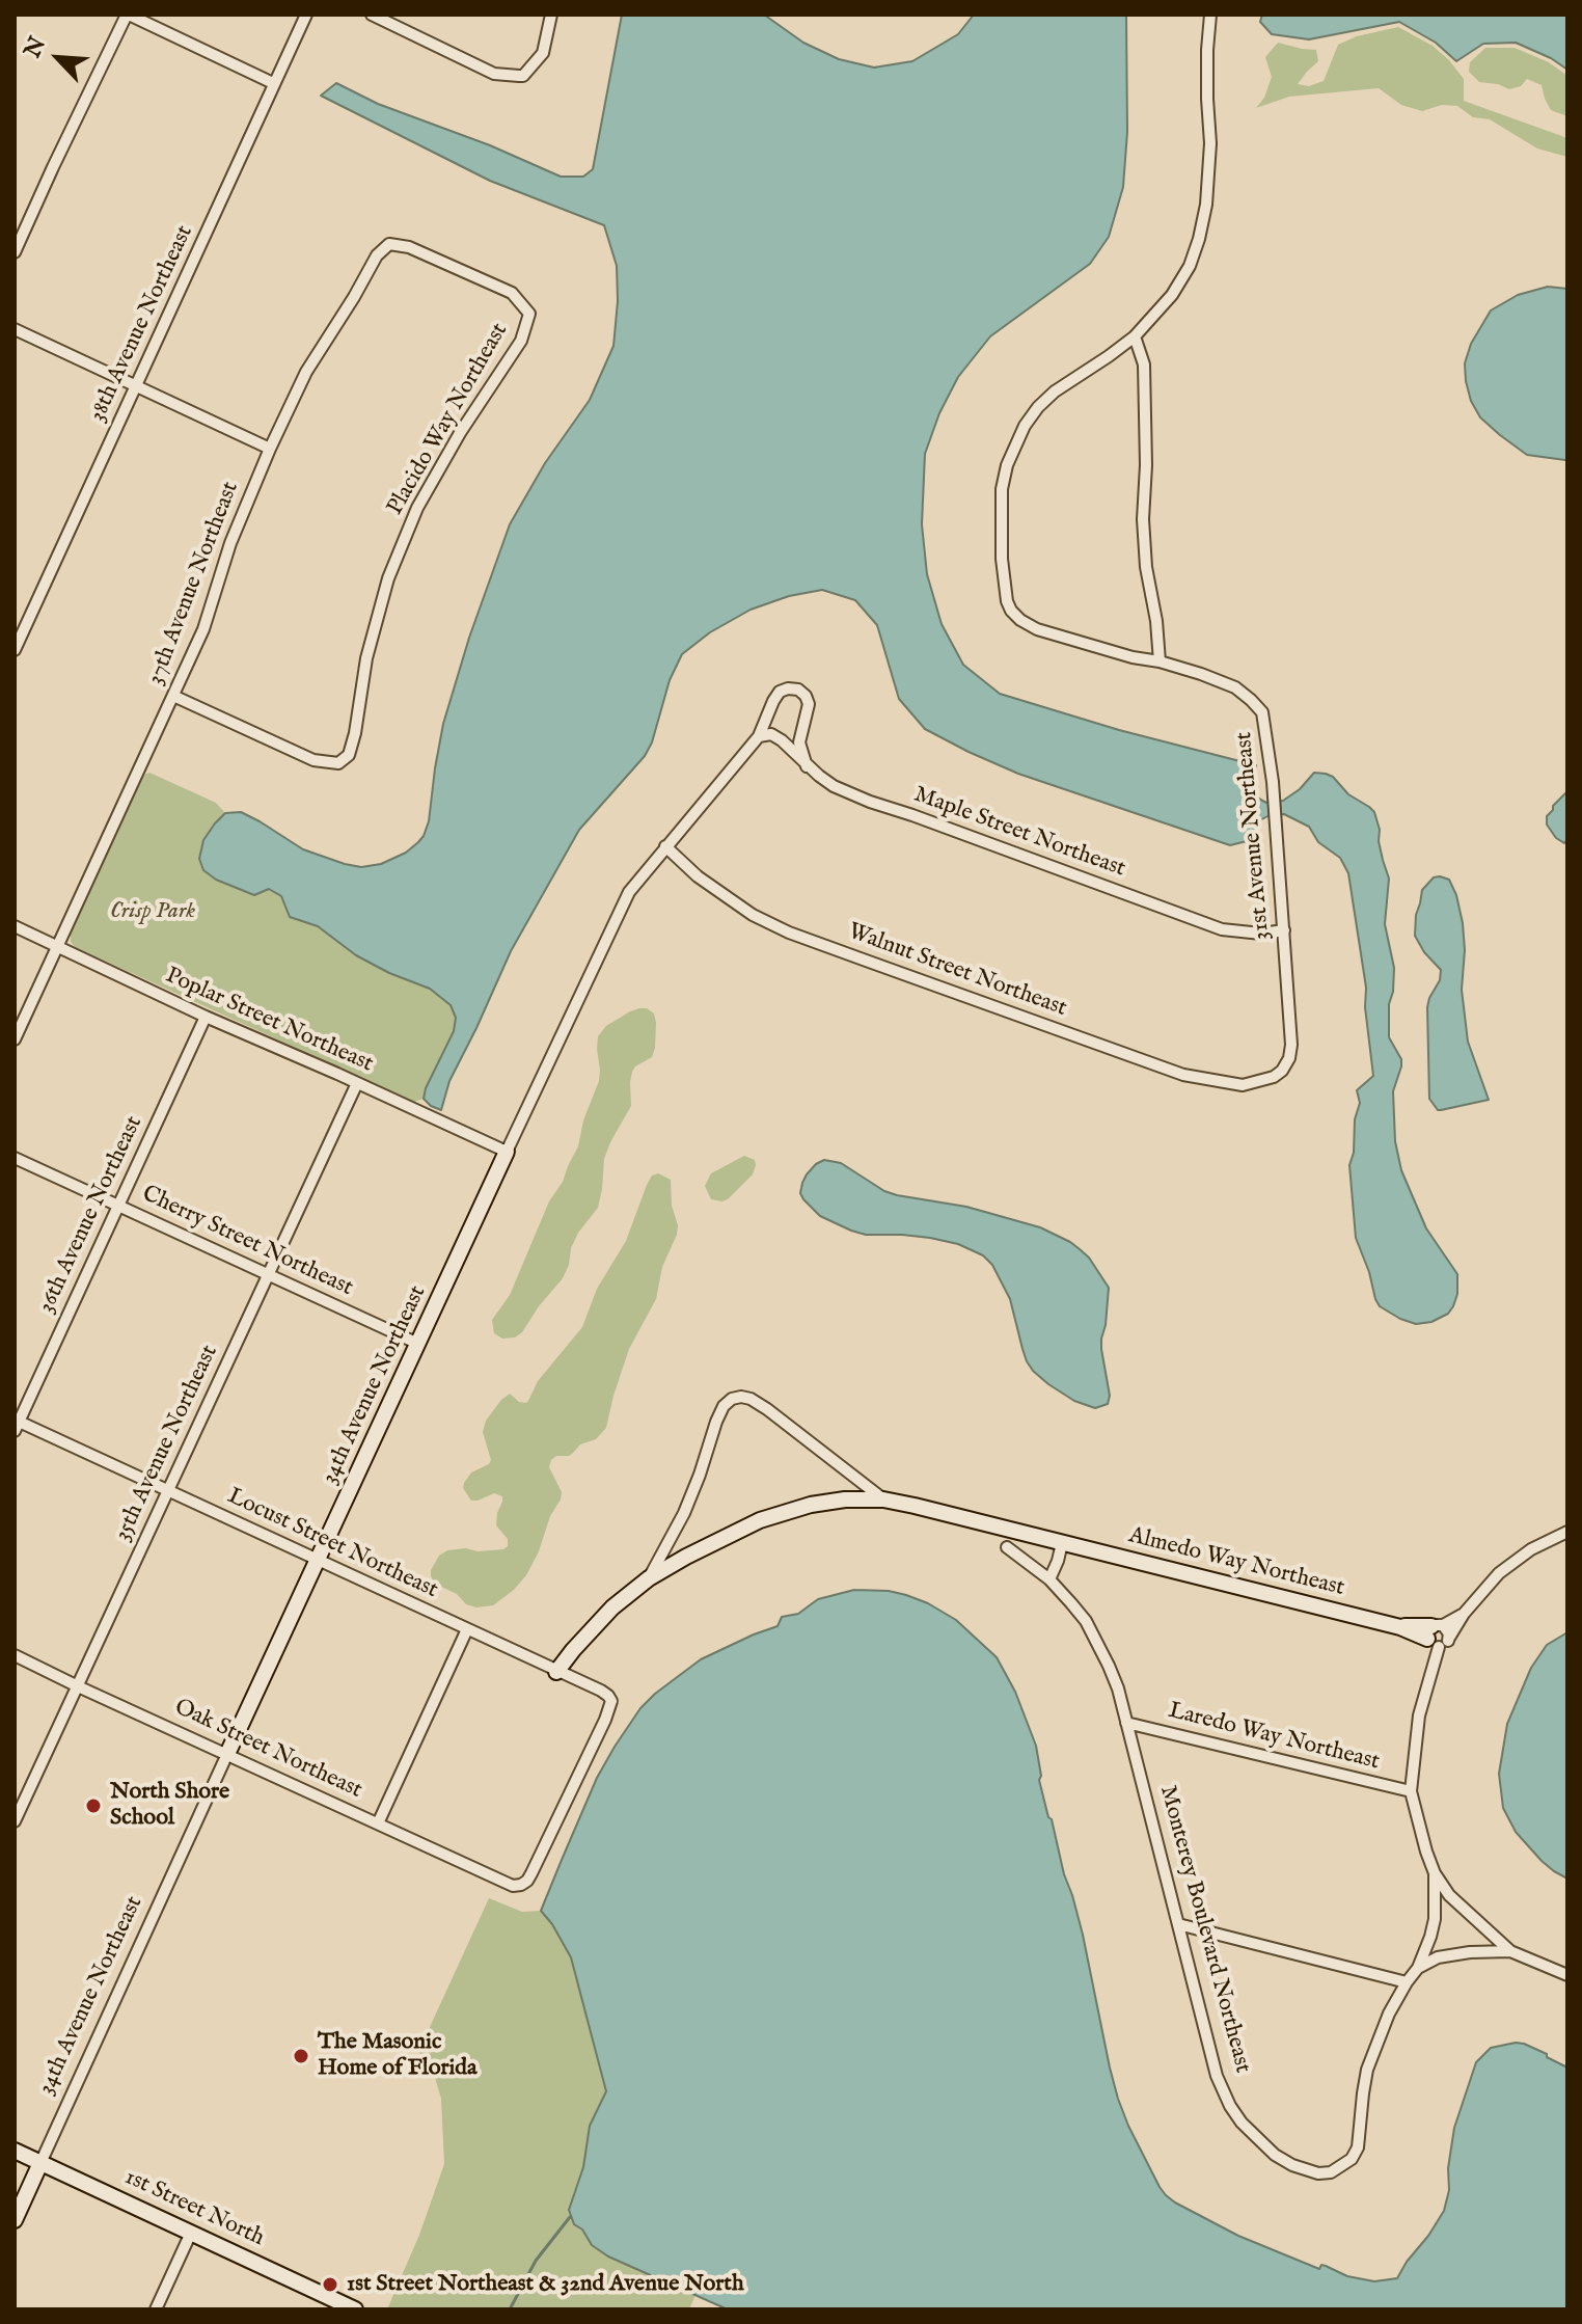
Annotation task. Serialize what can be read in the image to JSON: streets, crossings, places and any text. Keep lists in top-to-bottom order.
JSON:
{
  "streets": {
    "street": [
      "38th Avenue Northeast",
      "Placido Way Northeast",
      "37th Avenue Northeast",
      "Maple Street Northeast",
      "31st Avenue Northeast",
      "Walnut Street Northeast",
      "Poplar Street Northeast",
      "36th Avenue Northeast",
      "Cherry Street Northeast",
      "34th Avenue Northeast",
      "35th Avenue Northeast",
      "Locust Street Northeast",
      "Almedo Way Northeast",
      "Laredo Way Northeast",
      "Oak Street Northeast",
      "Monterey Boulevard Northeast",
      "1st Street North"
    ]
  },
  "crossings": [
    ["Placido Way Northeast", "37th Avenue Northeast"],
    ["37th Avenue Northeast", "Poplar Street Northeast"],
    ["Maple Street Northeast", "31st Avenue Northeast"],
    ["Maple Street Northeast", "34th Avenue Northeast"],
    ["31st Avenue Northeast", "Walnut Street Northeast"],
    ["Walnut Street Northeast", "34th Avenue Northeast"],
    ["Poplar Street Northeast", "36th Avenue Northeast"],
    ["Poplar Street Northeast", "34th Avenue Northeast"],
    ["Poplar Street Northeast", "35th Avenue Northeast"],
    ["36th Avenue Northeast", "Cherry Street Northeast"],
    ["36th Avenue Northeast", "Locust Street Northeast"],
    ["Cherry Street Northeast", "34th Avenue Northeast"],
    ["Cherry Street Northeast", "35th Avenue Northeast"],
    ["34th Avenue Northeast", "Locust Street Northeast"],
    ["34th Avenue Northeast", "Oak Street Northeast"],
    ["34th Avenue Northeast", "1st Street North"],
    ["35th Avenue Northeast", "Locust Street Northeast"],
    ["35th Avenue Northeast", "Oak Street Northeast"],
    ["Locust Street Northeast", "Oak Street Northeast"],
    ["Almedo Way Northeast", "Monterey Boulevard Northeast"],
    ["Laredo Way Northeast", "Monterey Boulevard Northeast"]
  ],
  "parks": ["Crisp Park"],
  "places": ["North Shore School", "The Masonic Home of Florida", "1st Street Northeast & 32nd Avenue North"],
  "north": "top left"
}
